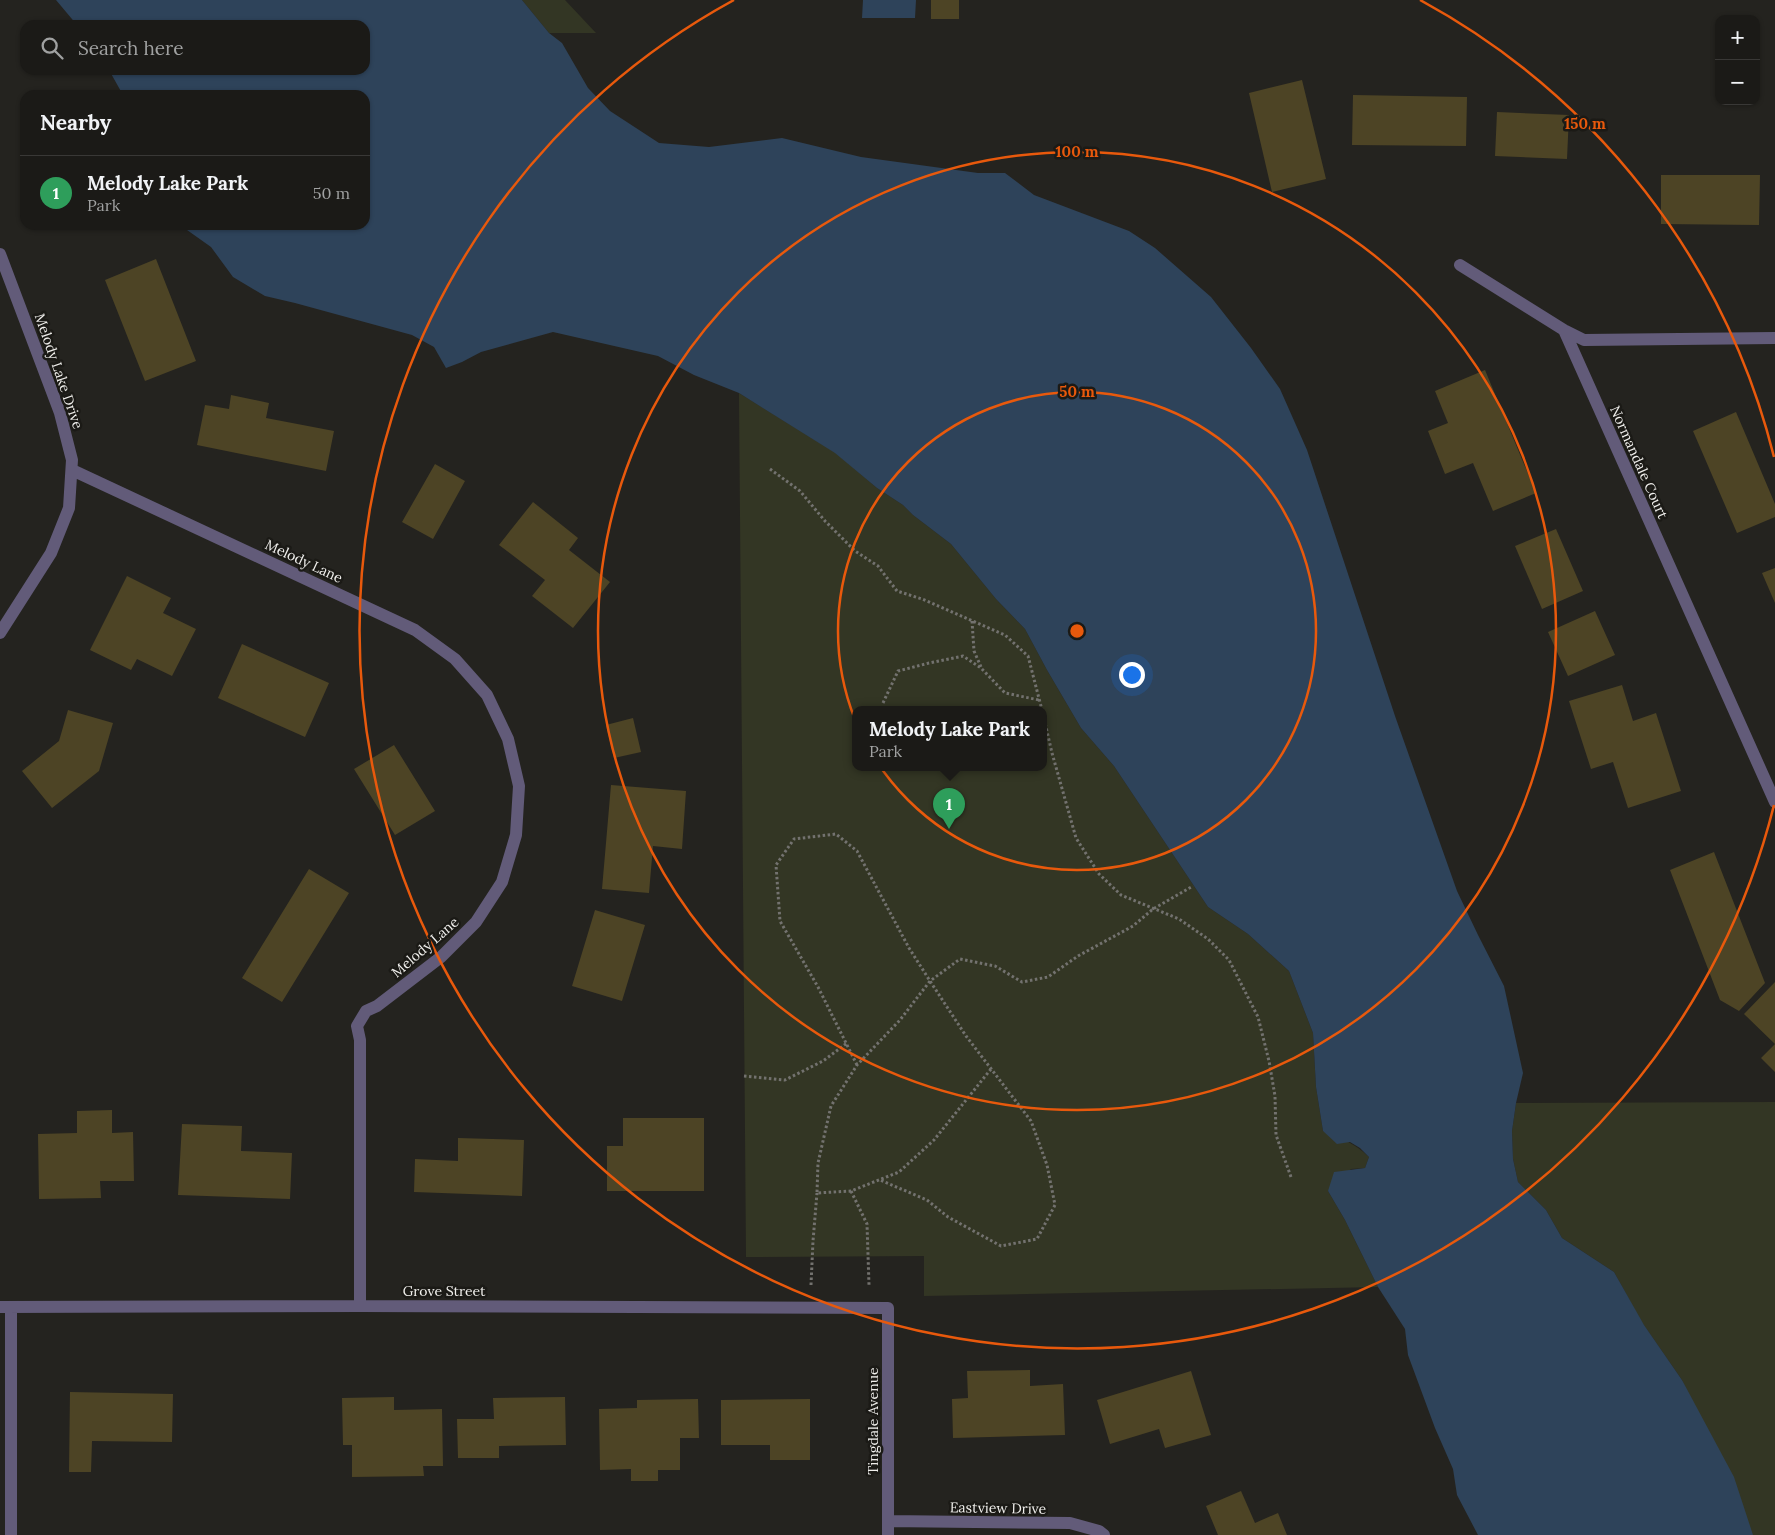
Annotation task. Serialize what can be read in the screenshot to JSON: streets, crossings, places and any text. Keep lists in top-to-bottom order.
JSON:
{
  "streets": {
    "street": [
      "Melody Lake Drive",
      "Normandale Court",
      "Melody Lane",
      "Grove Street",
      "Tingdale Avenue",
      "Eastview Drive"
    ]
  },
  "crossings": [
    ["Melody Lake Drive", "Melody Lane"],
    ["Melody Lane", "Grove Street"],
    ["Grove Street", "Tingdale Avenue"],
    ["Tingdale Avenue", "Eastview Drive"]
  ],
  "page": {
    "map_buttons": ["+", "−"],
    "search": "Search here",
    "heading": "Nearby",
    "list": [
      {
        "mark": "1",
        "name": "Melody Lake Park",
        "note": "Park",
        "value": "50 m"
      }
    ],
    "popup": ["Melody Lake Park", "Park"],
    "pins": "1"
  },
  "rings": ["150 m", "100 m", "50 m"]
}
